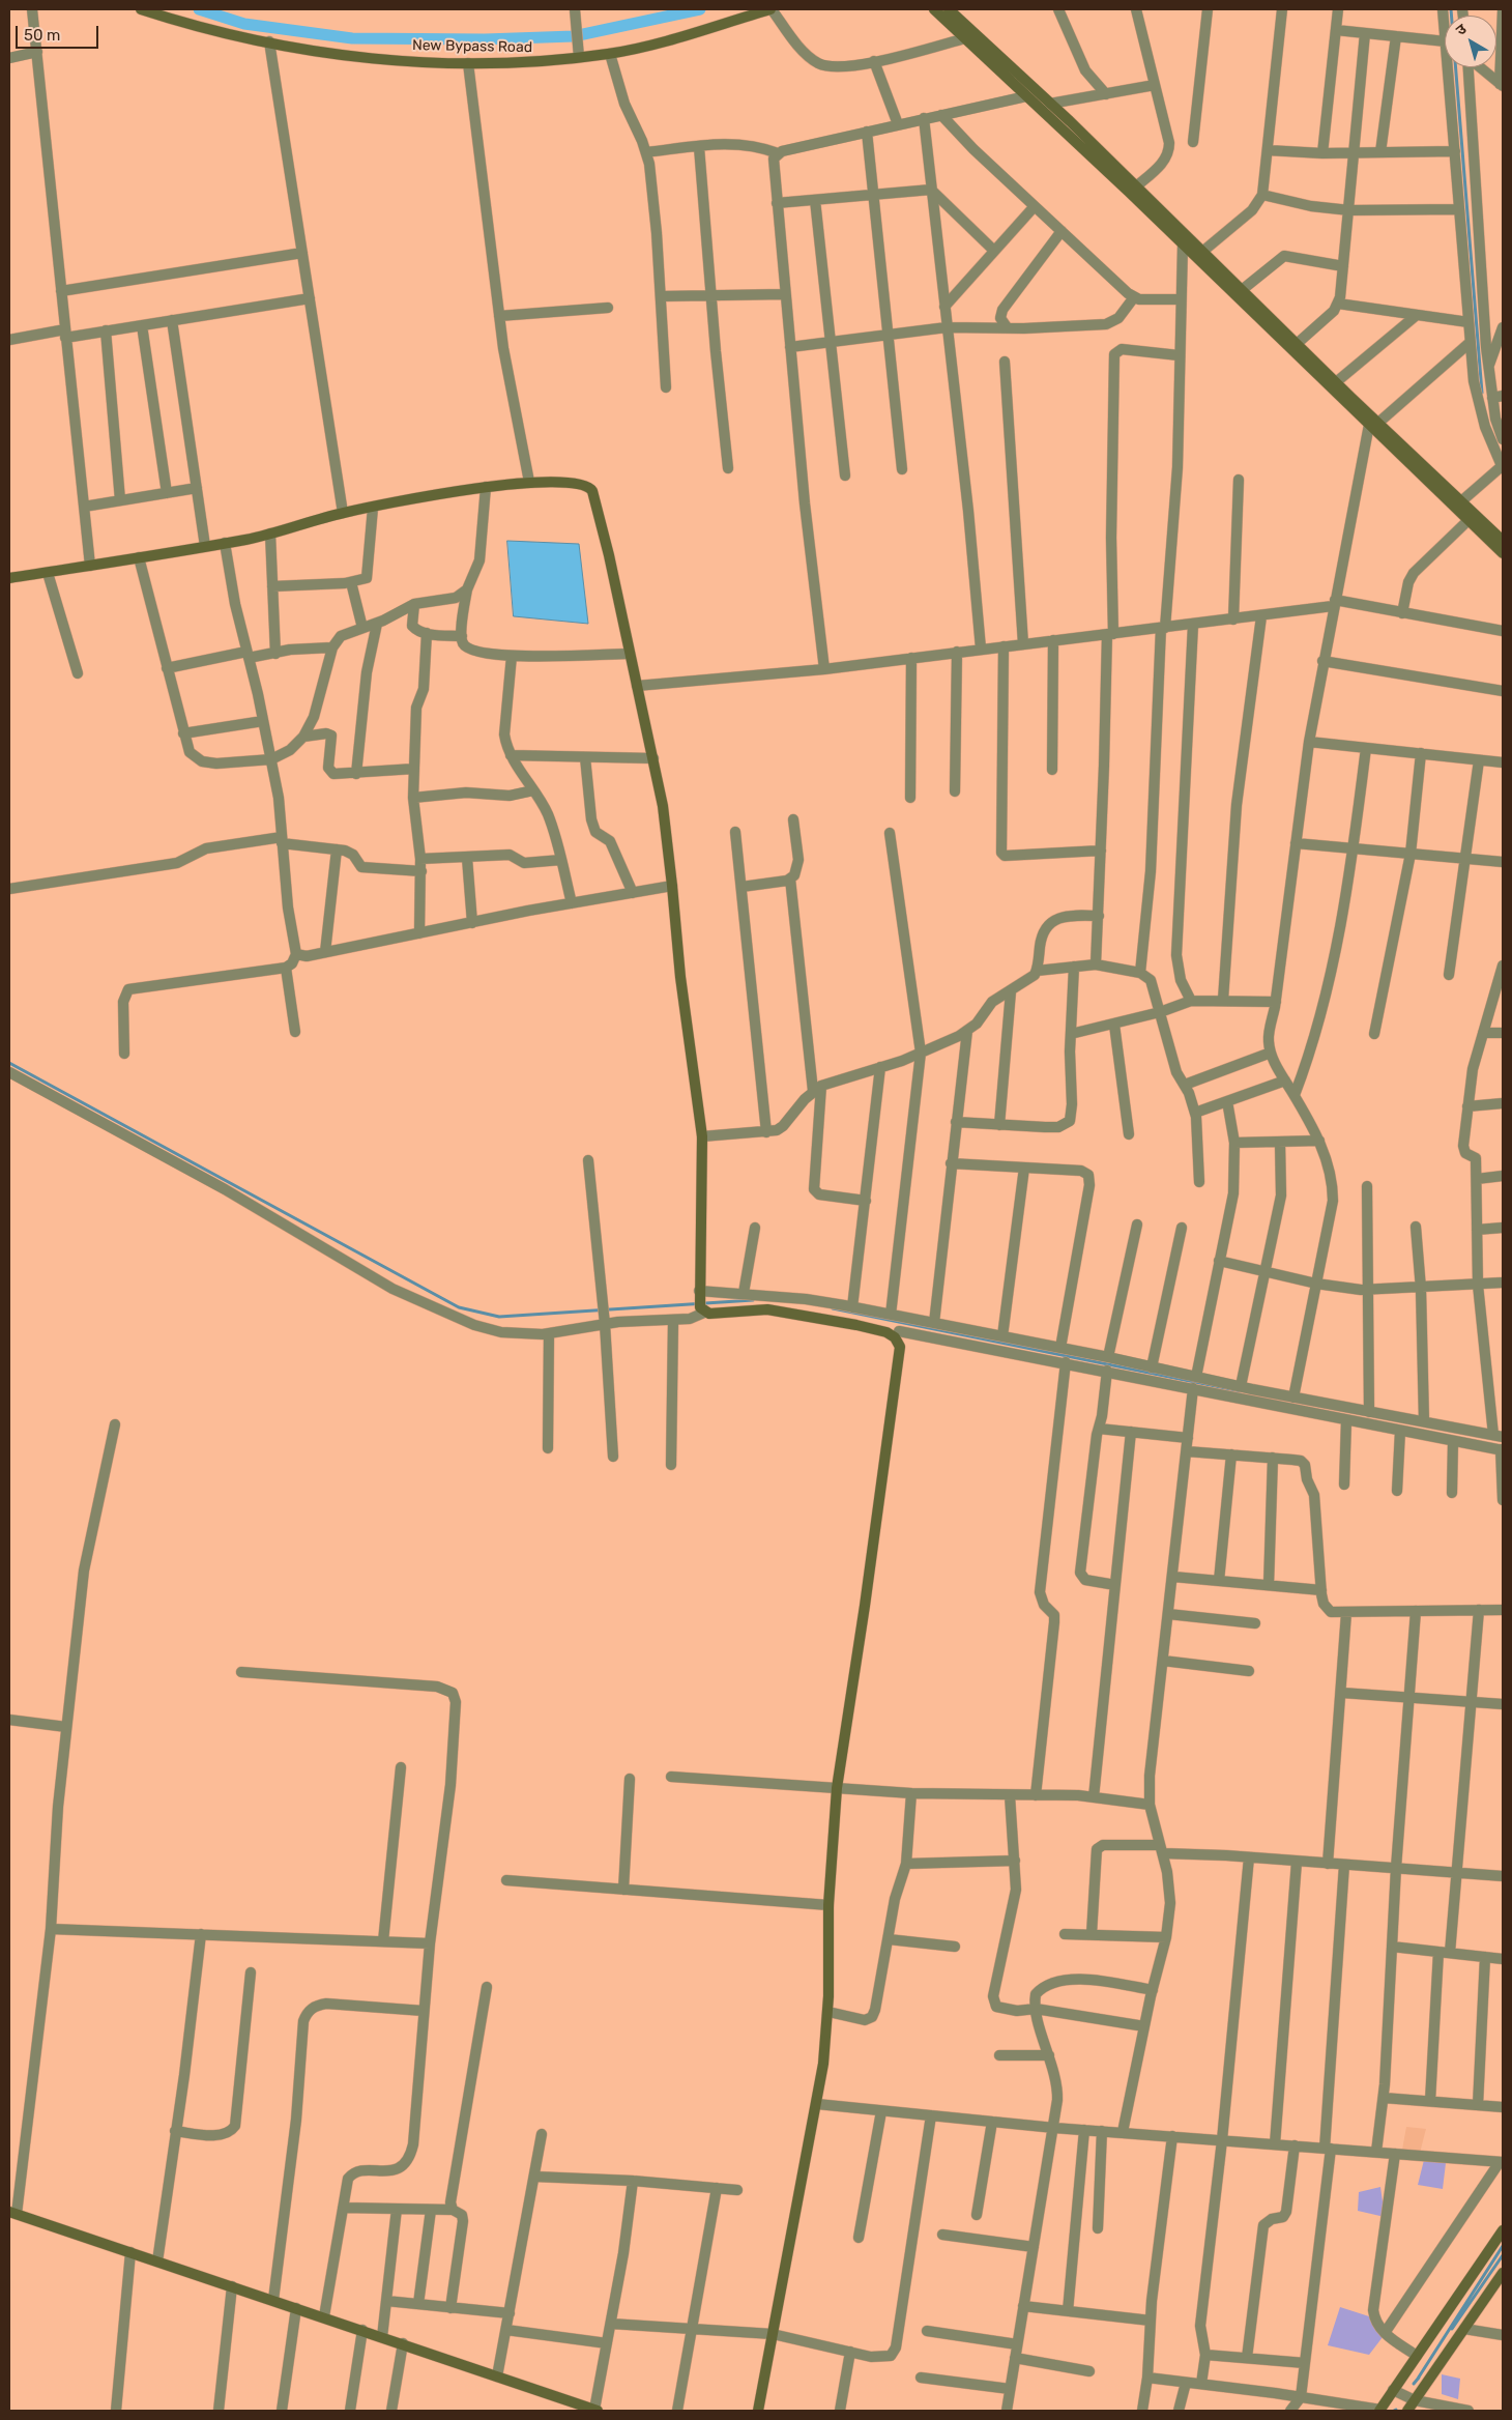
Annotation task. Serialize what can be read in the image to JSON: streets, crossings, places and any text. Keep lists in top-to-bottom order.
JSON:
{
  "streets": {
    "street": ["New Bypass Road"]
  },
  "scale_bar": "50 m",
  "north": "top left"
}
